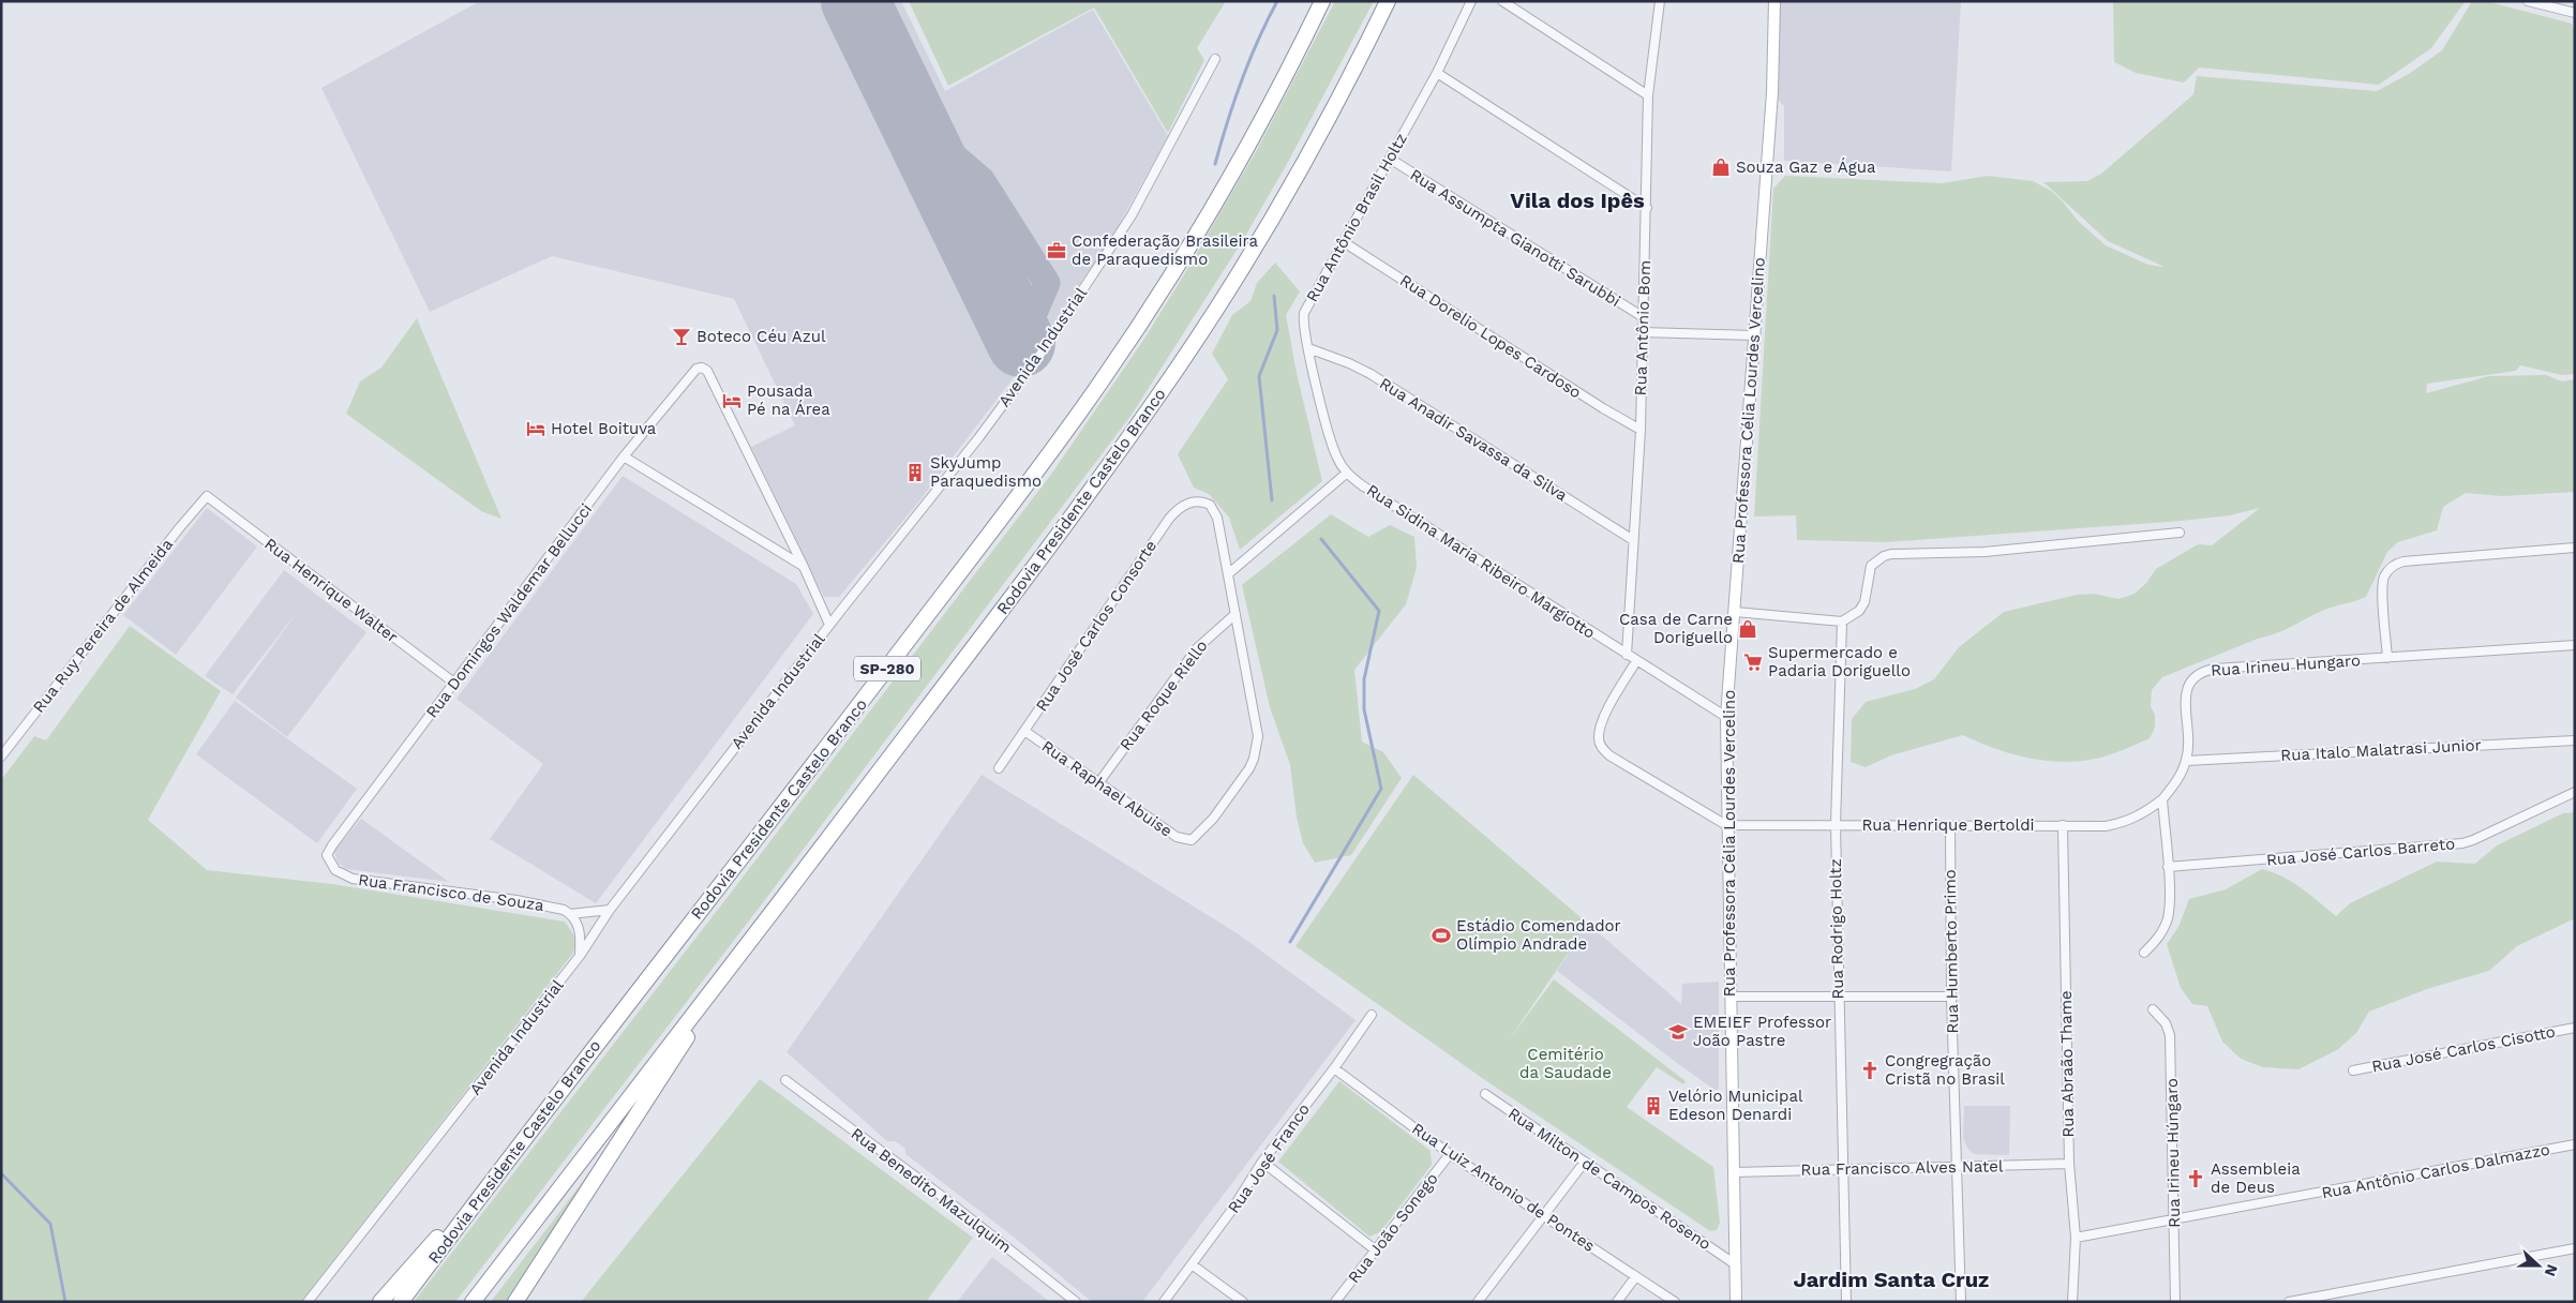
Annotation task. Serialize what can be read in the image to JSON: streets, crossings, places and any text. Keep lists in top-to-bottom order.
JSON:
{
  "streets": {
    "highway": ["Rodovia Presidente Castelo Branco", "SP-280"],
    "main road": ["Rua Professora Célia Lourdes Vercelino"],
    "street": [
      "Rua Antônio Brasil Holtz",
      "Rua Assumpta Gianotti Sarubbi",
      "Rua Antônio Bom",
      "Rua Dorelio Lopes Cardoso",
      "Avenida Industrial",
      "Rua Anadir Savassa da Silva",
      "Rua Sidina Maria Ribeiro Margiotto",
      "Rua Henrique Walter",
      "Rua Domingos Waldemar Bellucci",
      "Rua Ruy Pereira de Almeida",
      "Rua José Carlos Consorte",
      "Rua Irineu Hungaro",
      "Rua Roque Riello",
      "Rua Italo Malatrasi Junior",
      "Rua Raphael Abuise",
      "Rua Henrique Bertoldi",
      "Rua José Carlos Barreto",
      "Rua Francisco de Souza",
      "Rua Rodrigo Holtz",
      "Rua Humberto Primo",
      "Rua José Carlos Cisotto",
      "Rua Abraão Thame",
      "Rua Irineu Húngaro",
      "Rua José Franco",
      "Rua Francisco Alves Natel",
      "Rua Antônio Carlos Dalmazzo",
      "Rua Milton de Campos Roseno",
      "Rua Luiz Antonio de Pontes",
      "Rua Benedito Mazulquim",
      "Rua João Sonego"
    ]
  },
  "crossings": [
    ["Rua Antônio Brasil Holtz", "Rua Assumpta Gianotti Sarubbi"],
    ["Rua Antônio Brasil Holtz", "Rua Dorelio Lopes Cardoso"],
    ["Rua Antônio Brasil Holtz", "Rua Anadir Savassa da Silva"],
    ["Rua Antônio Brasil Holtz", "Rua Sidina Maria Ribeiro Margiotto"],
    ["Rua Assumpta Gianotti Sarubbi", "Rua Antônio Bom"],
    ["Rua Antônio Bom", "Rua Dorelio Lopes Cardoso"],
    ["Rua Antônio Bom", "Rua Anadir Savassa da Silva"],
    ["Rua Antônio Bom", "Rua Sidina Maria Ribeiro Margiotto"],
    ["Rua Professora Célia Lourdes Vercelino", "Rua Sidina Maria Ribeiro Margiotto"],
    ["Rua Professora Célia Lourdes Vercelino", "Rua Henrique Bertoldi"],
    ["Rua Professora Célia Lourdes Vercelino", "Rua Francisco Alves Natel"],
    ["Rua Professora Célia Lourdes Vercelino", "Rua Milton de Campos Roseno"],
    ["Rua Henrique Walter", "Rua Domingos Waldemar Bellucci"],
    ["Rua Henrique Walter", "Rua Ruy Pereira de Almeida"],
    ["Rua Domingos Waldemar Bellucci", "Rua Francisco de Souza"],
    ["Rua José Carlos Consorte", "Rua Raphael Abuise"],
    ["Rua Irineu Hungaro", "Rua Italo Malatrasi Junior"],
    ["Rua Irineu Hungaro", "Rua Henrique Bertoldi"],
    ["Rua Roque Riello", "Rua Raphael Abuise"],
    ["Rua Henrique Bertoldi", "Rua Rodrigo Holtz"],
    ["Rua Henrique Bertoldi", "Rua Humberto Primo"],
    ["Rua Henrique Bertoldi", "Rua Abraão Thame"],
    ["Rua Rodrigo Holtz", "Rua Francisco Alves Natel"],
    ["Rua Humberto Primo", "Rua Francisco Alves Natel"],
    ["Rua Abraão Thame", "Rua Francisco Alves Natel"],
    ["Rua Abraão Thame", "Rua Antônio Carlos Dalmazzo"],
    ["Rua Irineu Húngaro", "Rua Antônio Carlos Dalmazzo"],
    ["Rua José Franco", "Rua Luiz Antonio de Pontes"],
    ["Rua Luiz Antonio de Pontes", "Rua João Sonego"]
  ],
  "districts": ["Vila dos Ipês", "Jardim Santa Cruz"],
  "parks": ["Cemitério da Saudade"],
  "places": {
    "shop": ["Souza Gaz e Água", "Casa de Carne Doriguello"],
    "office": ["Confederação Brasileira de Paraquedismo"],
    "bar": ["Boteco Céu Azul"],
    "hotel": ["Pousada Pé na Área", "Hotel Boituva"],
    "building": ["SkyJump Paraquedismo", "Velório Municipal Edeson Denardi"],
    "supermarket": ["Supermercado e Padaria Doriguello"],
    "sports": ["Estádio Comendador Olímpio Andrade"],
    "school or university": ["EMEIEF Professor João Pastre"],
    "church": ["Congregração Cristã no Brasil", "Assembleia de Deus"]
  },
  "north": "right"
}
